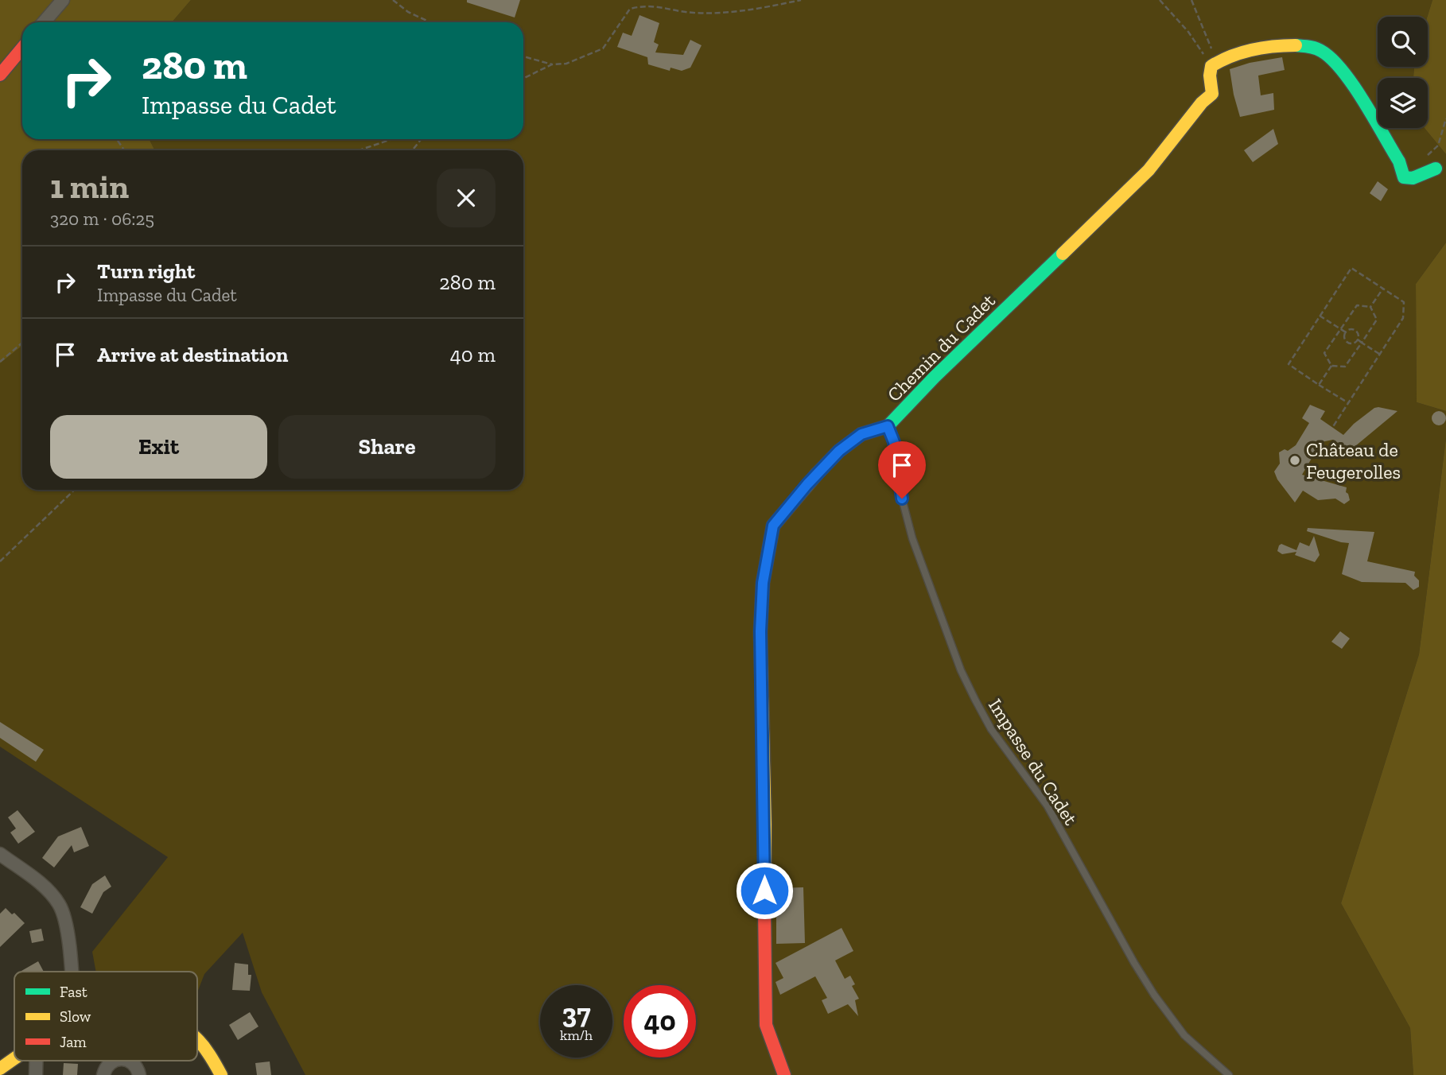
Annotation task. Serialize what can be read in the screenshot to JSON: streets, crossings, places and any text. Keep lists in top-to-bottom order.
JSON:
{
  "streets": {
    "street": ["Chemin du Cadet"],
    "lane": ["Impasse du Cadet"]
  },
  "crossings": [
    ["Chemin du Cadet", "Impasse du Cadet"]
  ],
  "places": ["Château de Feugerolles"],
  "legend": ["Fast", "Slow", "Jam"],
  "page": {
    "turn": ["280 m", "Impasse du Cadet"],
    "heading": ["1 min", "320 m · 06:25"],
    "list": [
      {
        "name": "Turn right",
        "note": "Impasse du Cadet",
        "value": "280 m"
      },
      {
        "name": "Arrive at destination",
        "value": "40 m"
      }
    ],
    "buttons": ["Exit", "Share"],
    "speed": "37 km/h",
    "limit": "40"
  }
}
